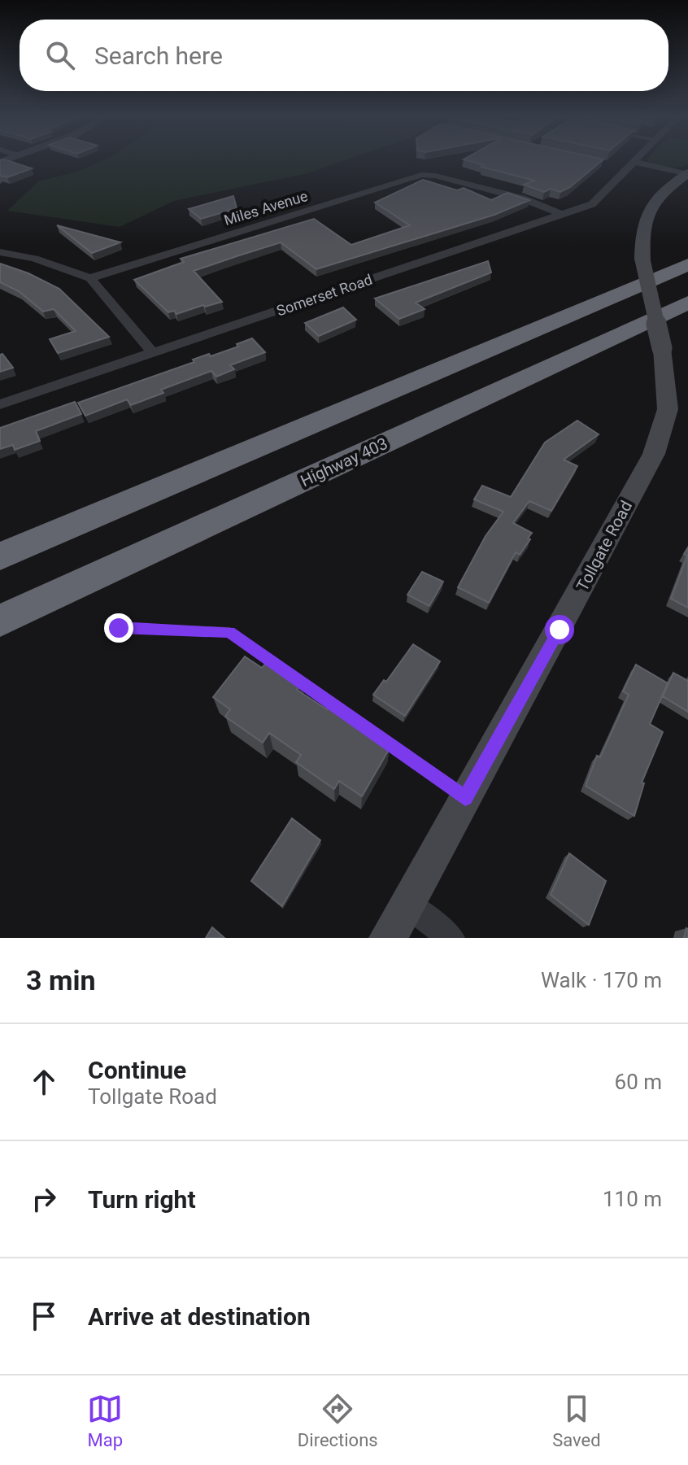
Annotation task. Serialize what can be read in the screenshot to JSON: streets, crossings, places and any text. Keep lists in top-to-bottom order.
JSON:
{
  "streets": {
    "highway": ["Highway 403"],
    "main road": ["Tollgate Road"],
    "street": ["Miles Avenue", "Somerset Road"]
  },
  "crossings": [
    ["Miles Avenue", "Somerset Road"]
  ],
  "page": {
    "search": "Search here",
    "heading": ["3 min", "Walk · 170 m"],
    "list": [
      ["Continue", "Tollgate Road", "60 m"],
      ["Turn right", "110 m"],
      "Arrive at destination"
    ],
    "nav": ["Map", "Directions", "Saved"]
  }
}
